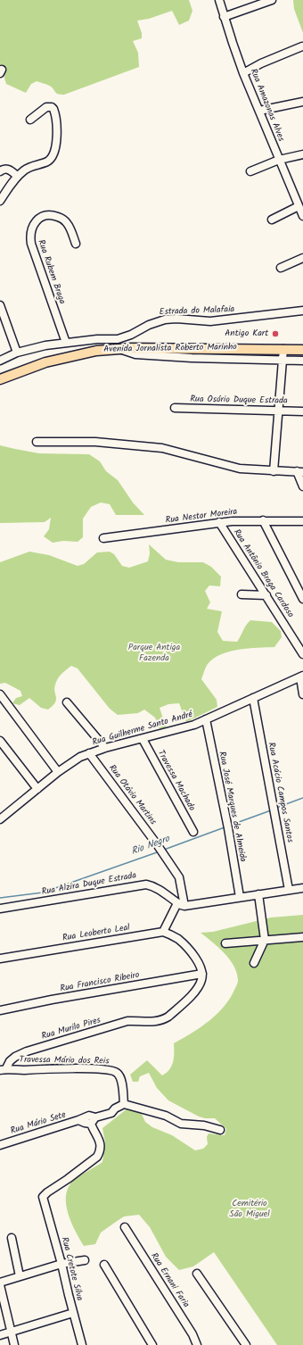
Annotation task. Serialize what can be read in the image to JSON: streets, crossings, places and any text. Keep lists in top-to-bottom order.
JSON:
{
  "streets": {
    "main road": ["Avenida Jornalista Roberto Marinho"],
    "street": [
      "Rua Amazonas Alves",
      "Rua Rubem Braga",
      "Estrada do Malafaia",
      "Rua Osório Duque Estrada",
      "Rua Nestor Moreira",
      "Rua Antônio Braga Cardoso",
      "Rua Guilherme Santo André",
      "Travessa Machado",
      "Rua Acácio Campos Santos",
      "Rua Otávio Martins",
      "Rua José Marques de Almeida",
      "Rua Alzira Duque Estrada",
      "Rua Leoberto Leal",
      "Rua Francisco Ribeiro",
      "Rua Murilo Pires",
      "Travessa Mário dos Reis",
      "Rua Mário Sete",
      "Rua Cretote Silva",
      "Rua Ernani Faria"
    ]
  },
  "crossings": [
    ["Rua Rubem Braga", "Estrada do Malafaia"],
    ["Rua Nestor Moreira", "Rua Antônio Braga Cardoso"],
    ["Rua Guilherme Santo André", "Travessa Machado"],
    ["Rua Guilherme Santo André", "Rua Acácio Campos Santos"],
    ["Rua Guilherme Santo André", "Rua Otávio Martins"],
    ["Rua Guilherme Santo André", "Rua José Marques de Almeida"],
    ["Rua Otávio Martins", "Rua Alzira Duque Estrada"],
    ["Rua Francisco Ribeiro", "Rua Murilo Pires"],
    ["Rua Murilo Pires", "Travessa Mário dos Reis"],
    ["Rua Mário Sete", "Rua Cretote Silva"]
  ],
  "water": ["Rio Negro"],
  "parks": ["Parque Antiga Fazenda", "Cemitério São Miguel"],
  "places": ["Antigo Kart"]
}
